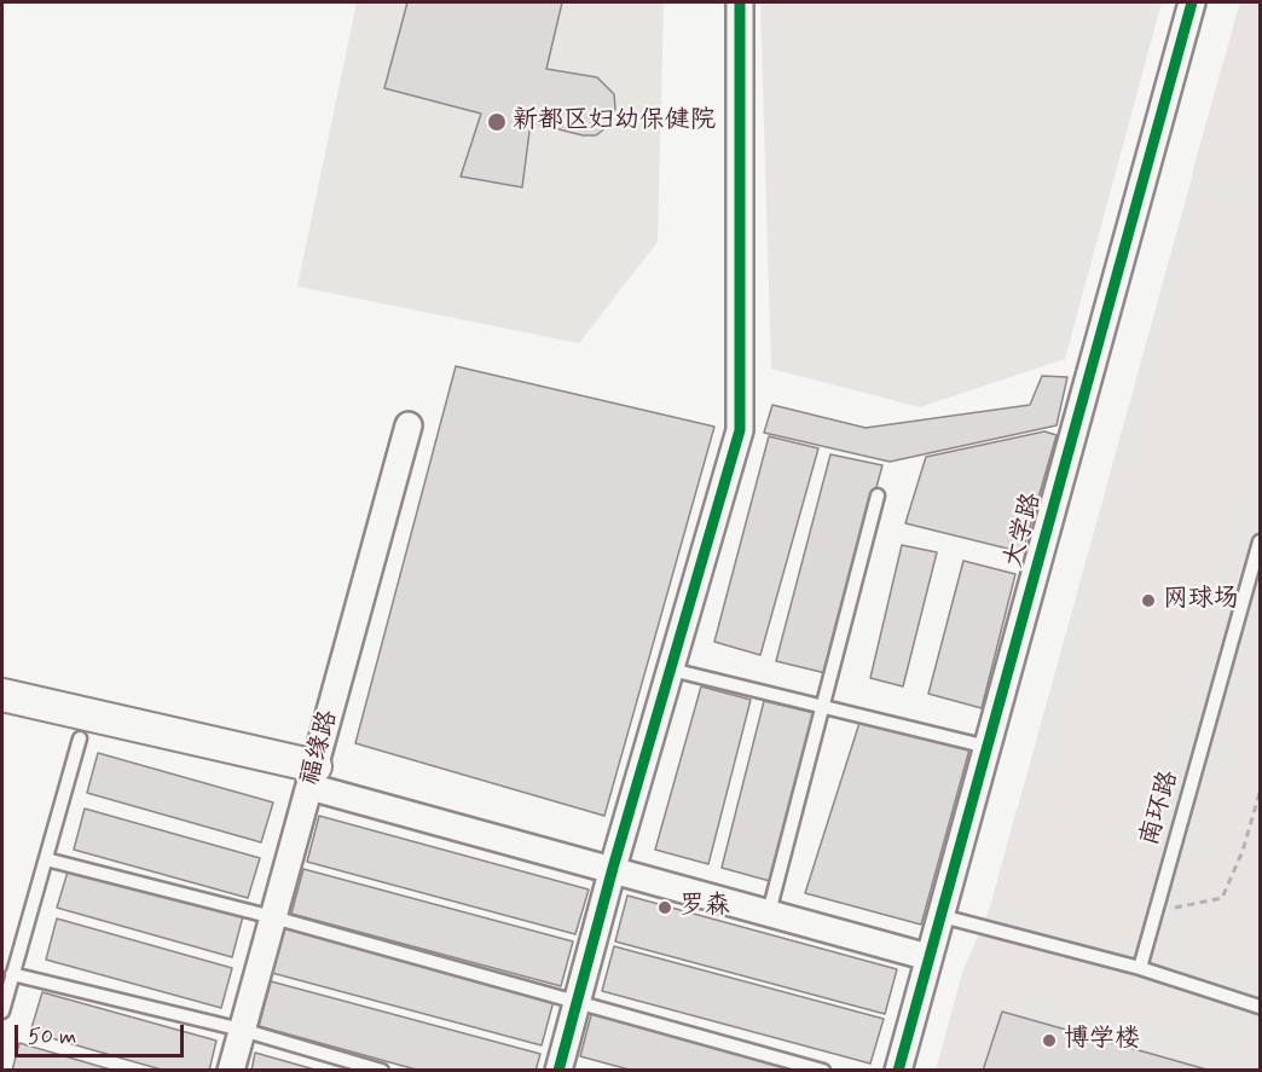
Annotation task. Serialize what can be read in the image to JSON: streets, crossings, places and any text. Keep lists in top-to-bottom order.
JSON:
{
  "streets": {
    "street": ["大学路", "福缘路"],
    "lane": ["南环路"]
  },
  "places": [
    "新都区妇幼保健院",
    "网球场",
    "罗森",
    "博学楼"
  ],
  "scale_bar": "50 m"
}
